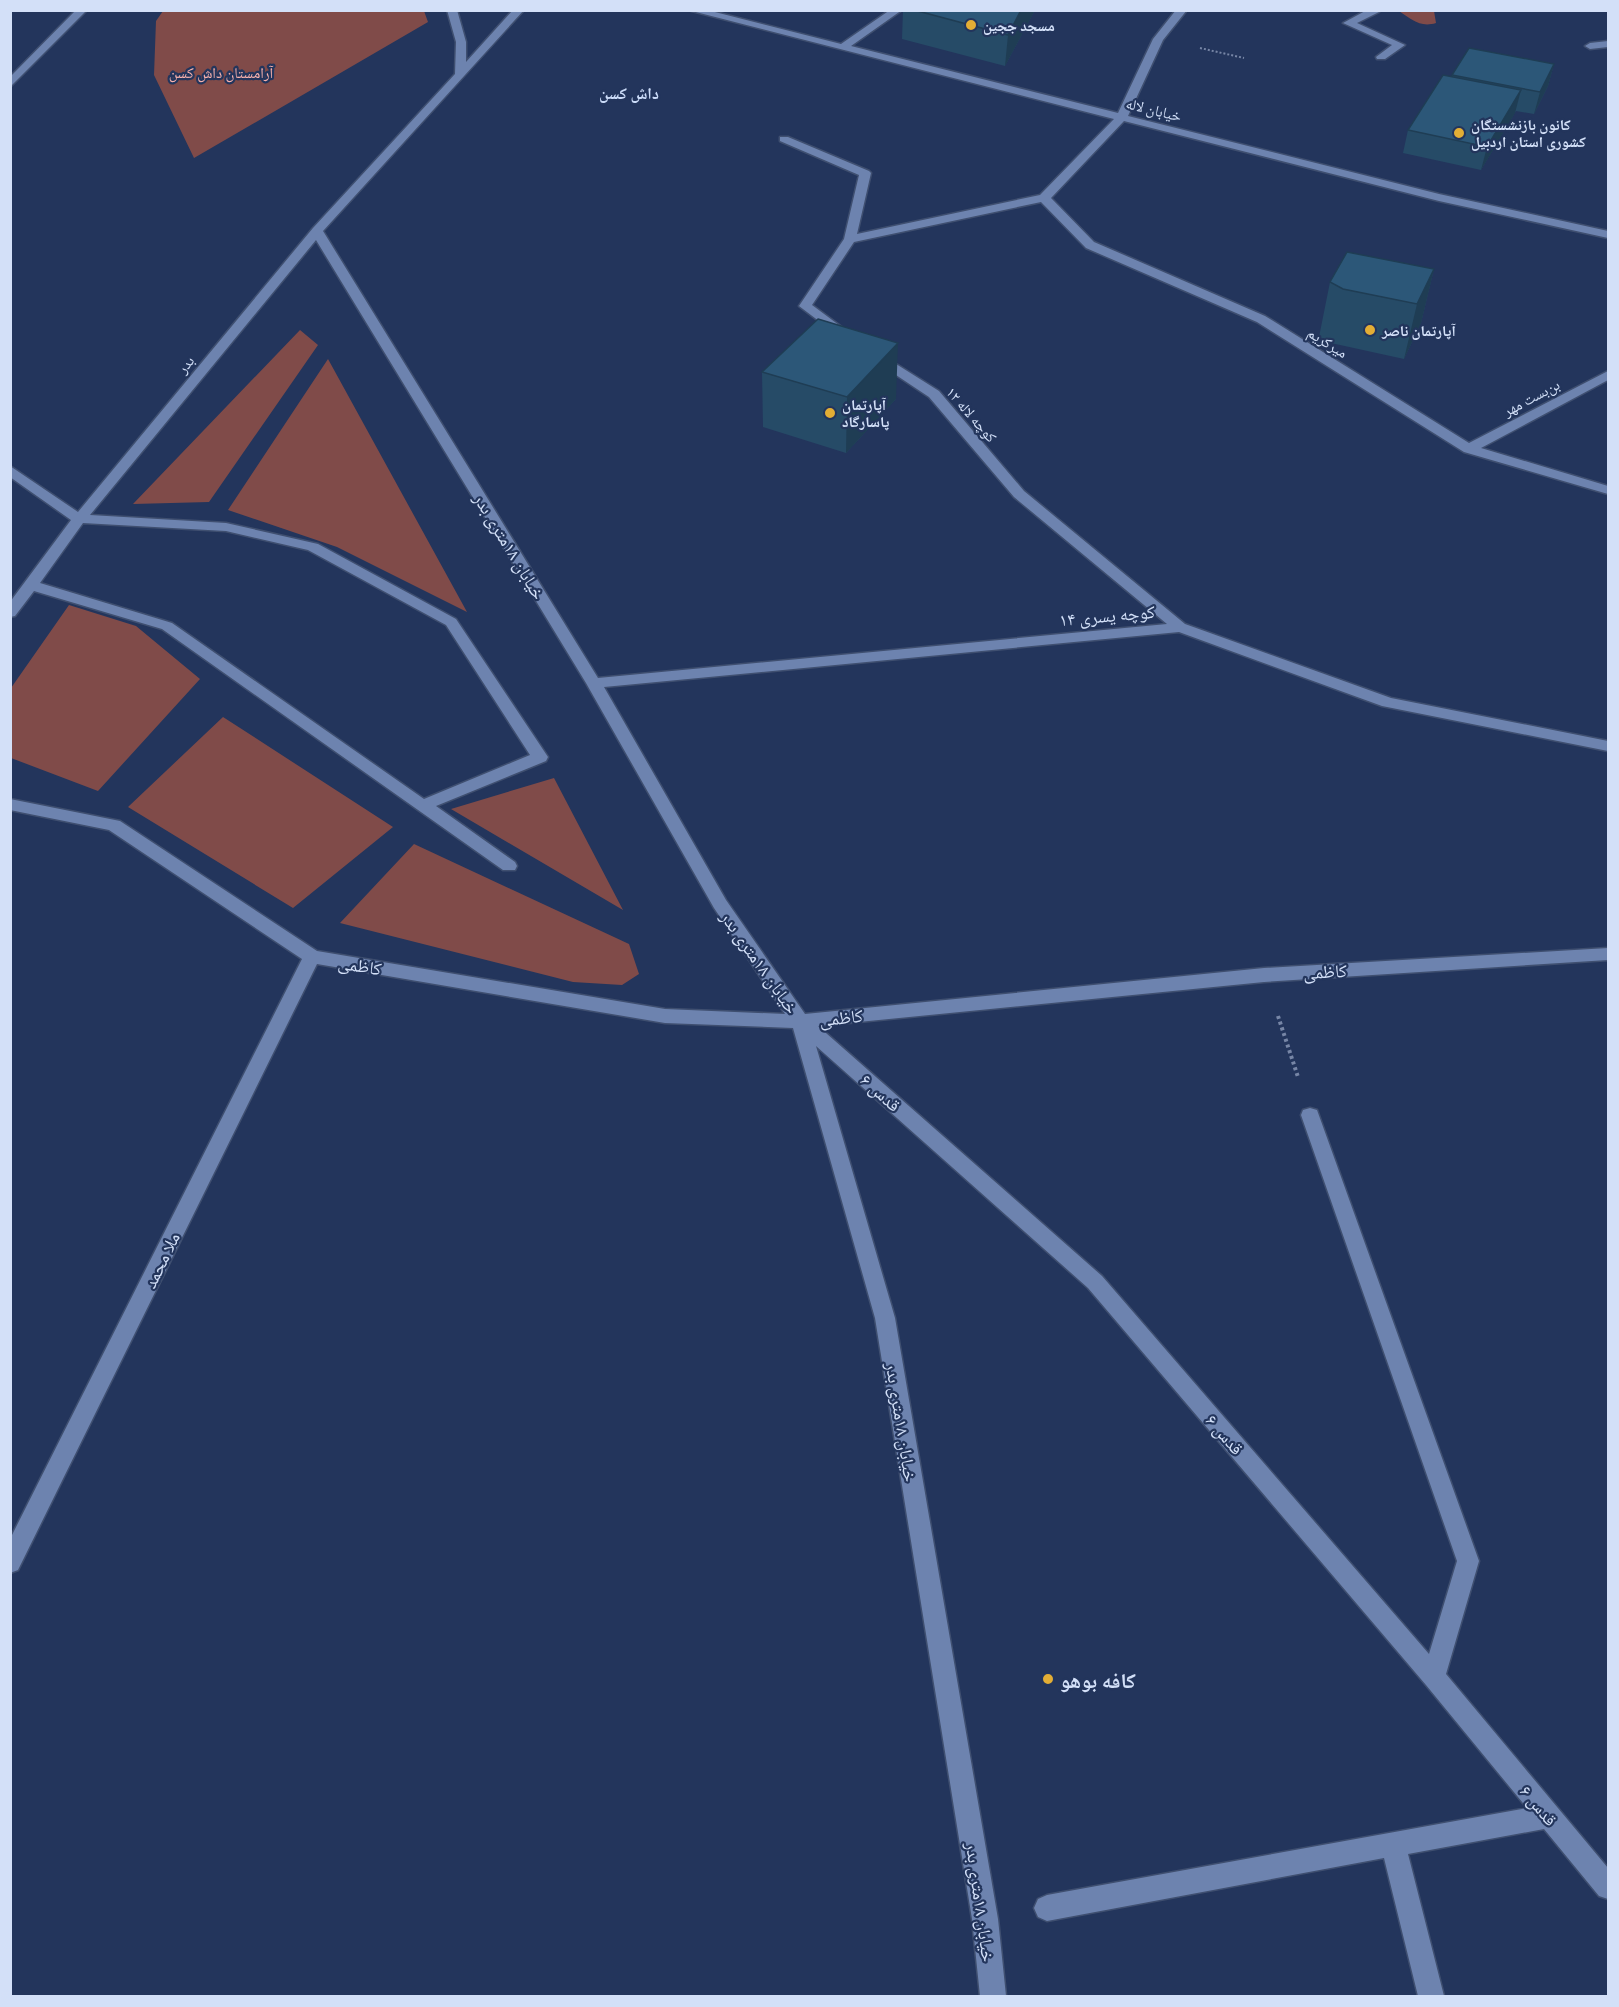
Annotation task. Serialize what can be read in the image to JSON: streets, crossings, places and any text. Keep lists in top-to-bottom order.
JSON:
{
  "streets": {
    "street": [
      "خیابان لاله",
      "میرکریم",
      "بدر",
      "بن‌بست مهر",
      "کوچه لاله ۱۲",
      "خیابان ۱۸متری بدر",
      "کوچه یسری ۱۴",
      "کاظمی",
      "قدس ۶",
      "ملا محمد"
    ]
  },
  "crossings": [
    ["میرکریم", "بن‌بست مهر"],
    ["بدر", "خیابان ۱۸متری بدر"],
    ["کوچه لاله ۱۲", "کوچه یسری ۱۴"],
    ["خیابان ۱۸متری بدر", "کوچه یسری ۱۴"],
    ["خیابان ۱۸متری بدر", "کاظمی"],
    ["خیابان ۱۸متری بدر", "قدس ۶"],
    ["کاظمی", "قدس ۶"],
    ["کاظمی", "ملا محمد"]
  ],
  "districts": ["داش کسن"],
  "parks": ["آرامستان داش کسن"],
  "places": [
    "مسجد ججین",
    "کانون بازنشستگان کشوری استان اردبیل",
    "آپارتمان ناصر",
    "آپارتمان پاسارگاد",
    "کافه بوهو"
  ]
}
